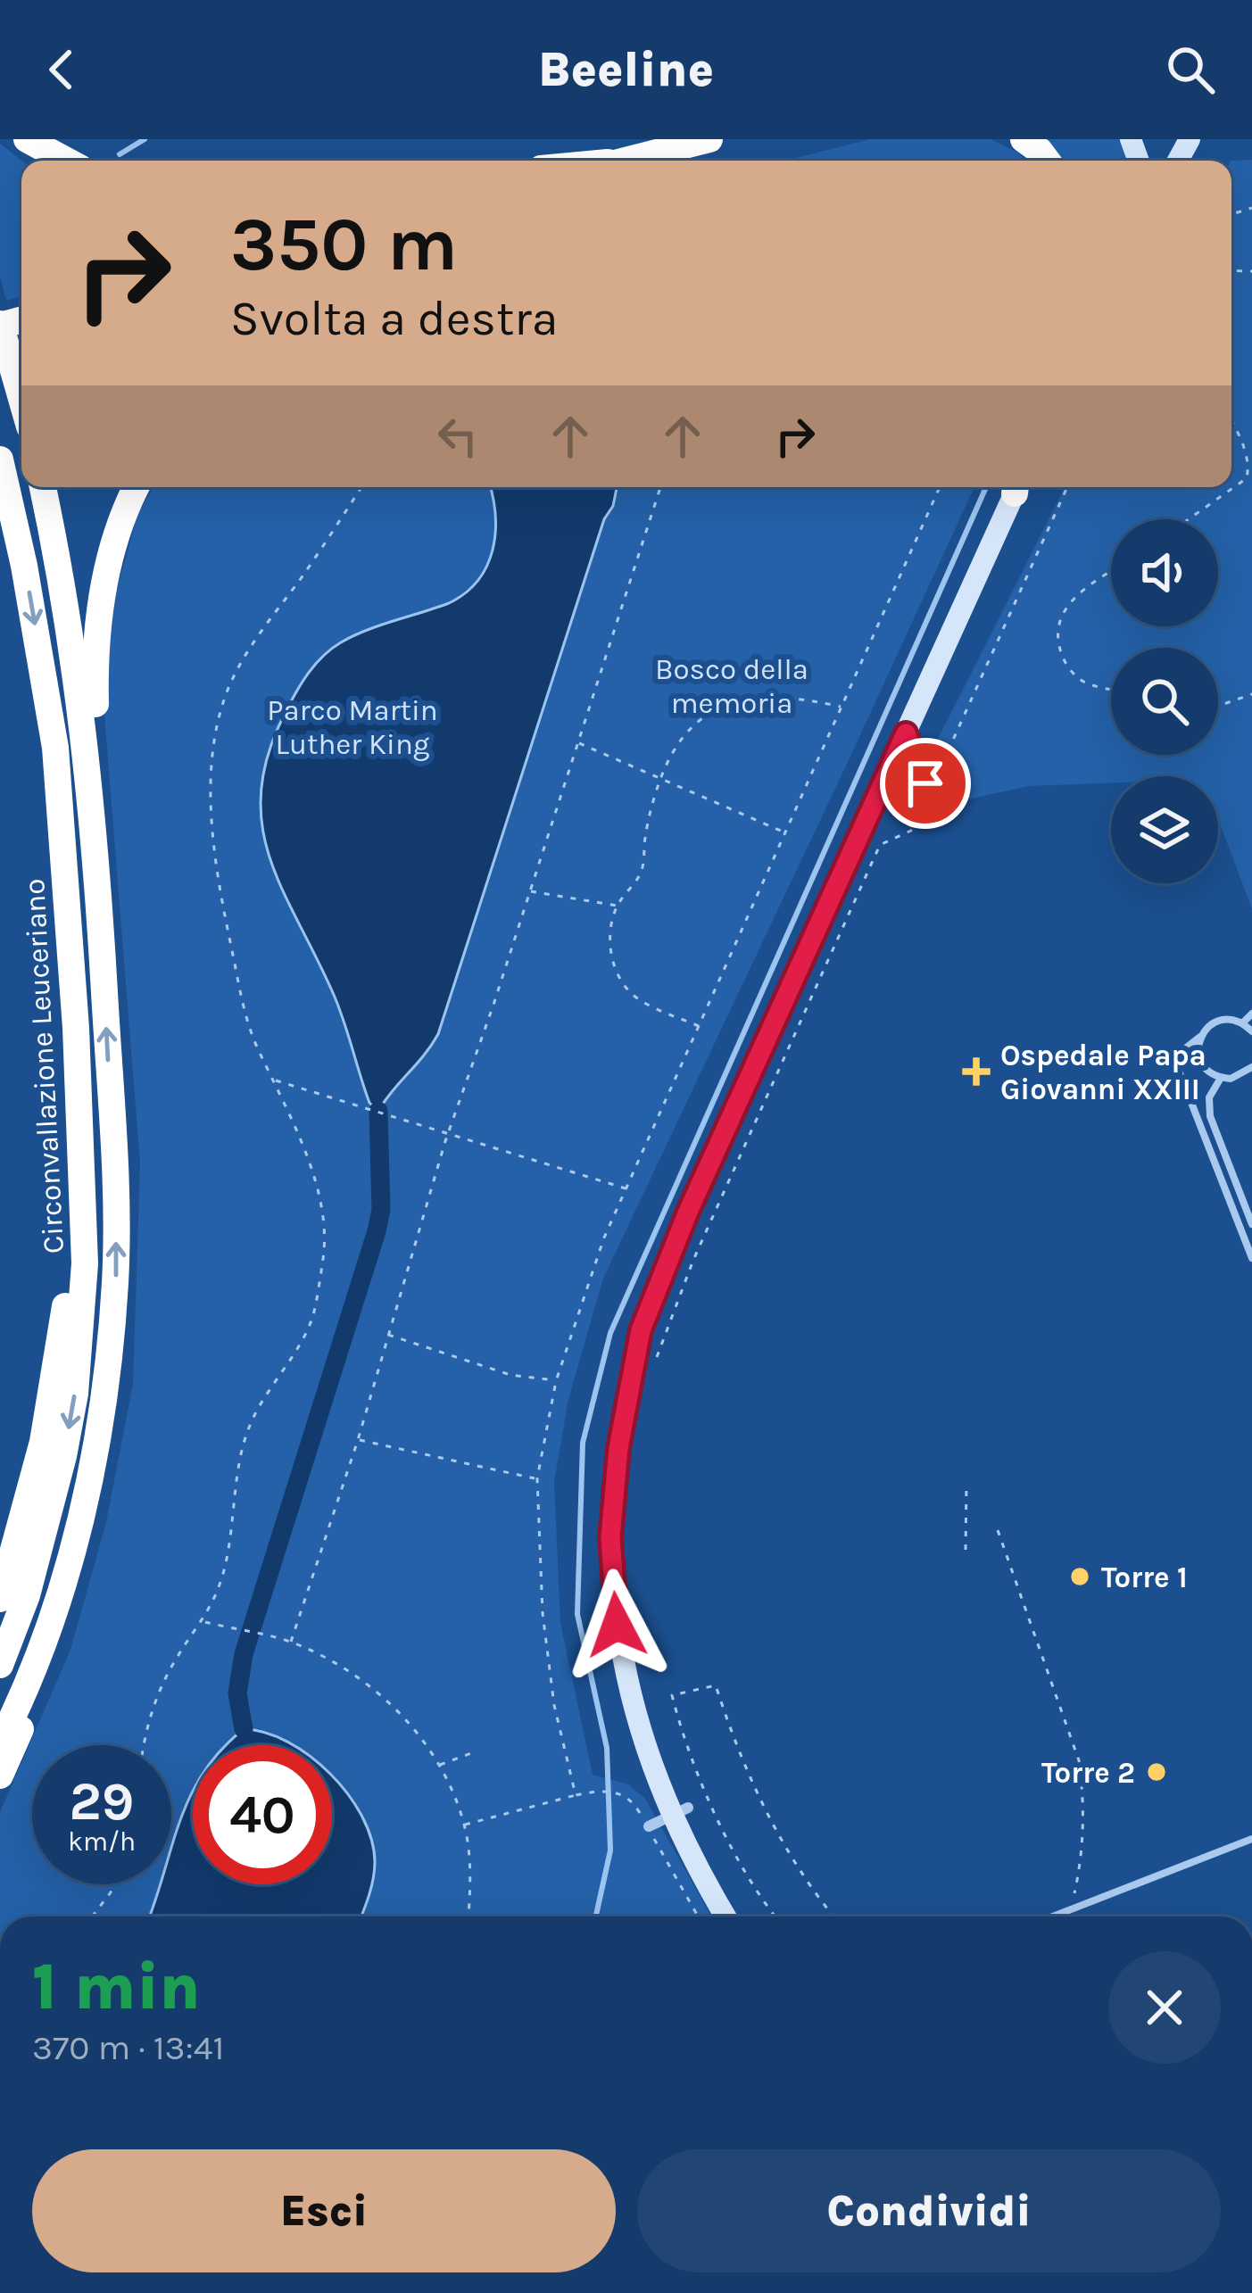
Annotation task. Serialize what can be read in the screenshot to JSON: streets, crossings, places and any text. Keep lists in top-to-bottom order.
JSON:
{
  "streets": {
    "highway": ["Circonvallazione Leuceriano"]
  },
  "parks": ["Bosco della memoria", "Parco Martin Luther King"],
  "places": {
    "health": ["Ospedale Papa Giovanni XXIII"],
    "other": ["Torre 1", "Torre 2"]
  },
  "page": {
    "header": "Beeline",
    "turn": ["350 m", "Svolta a destra"],
    "speed": "29 km/h",
    "limit": "40",
    "heading": ["1 min", "370 m · 13:41"],
    "buttons": ["Esci", "Condividi"]
  }
}
